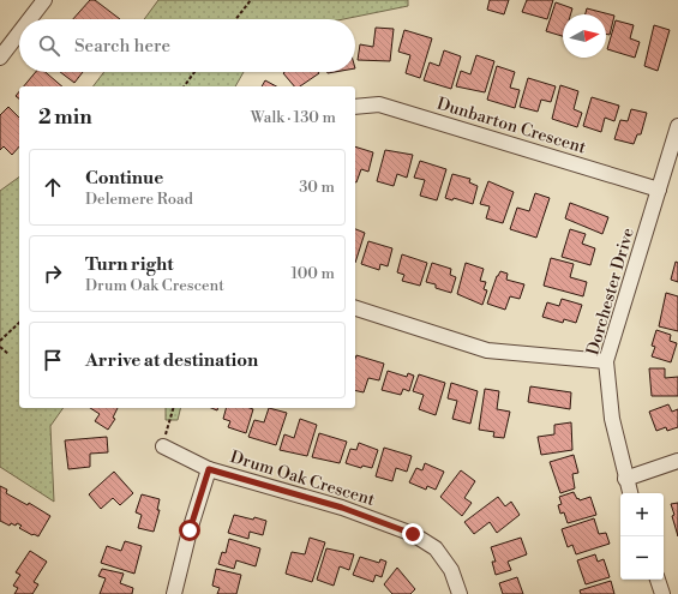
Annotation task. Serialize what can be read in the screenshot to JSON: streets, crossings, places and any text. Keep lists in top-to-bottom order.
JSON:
{
  "streets": {
    "street": ["Dunbarton Crescent", "Dorchester Drive", "Drum Oak Crescent"]
  },
  "crossings": [
    ["Dunbarton Crescent", "Dorchester Drive"]
  ],
  "north": "right",
  "page": {
    "search": "Search here",
    "heading": ["2 min", "Walk · 130 m"],
    "list": [
      ["Continue", "Delemere Road", "30 m"],
      ["Turn right", "Drum Oak Crescent", "100 m"],
      "Arrive at destination"
    ],
    "map_buttons": ["+", "−"]
  }
}
